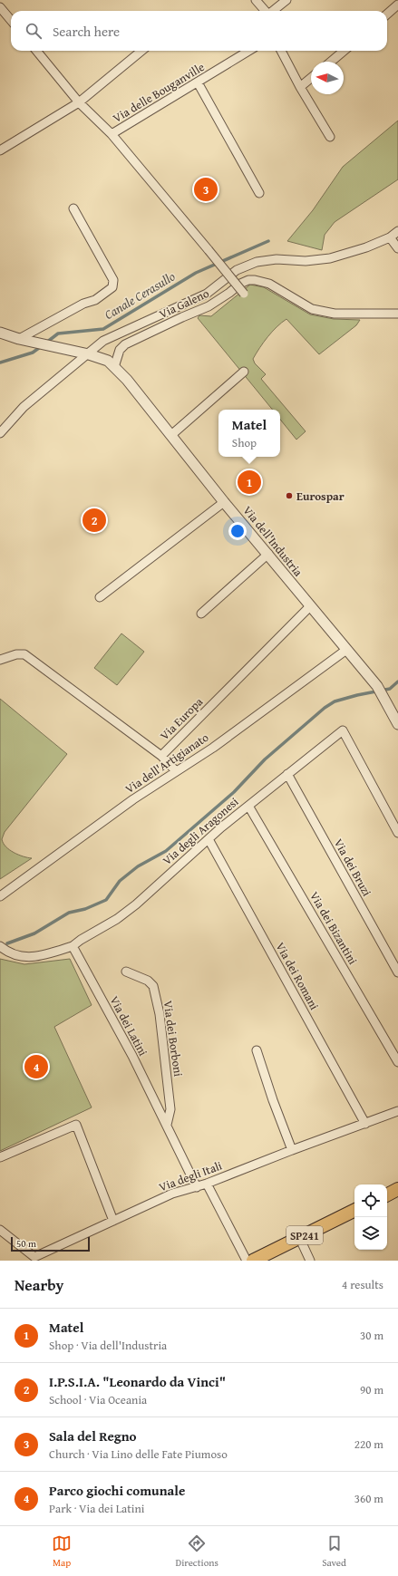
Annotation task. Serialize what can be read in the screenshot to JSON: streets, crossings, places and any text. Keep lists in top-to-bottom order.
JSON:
{
  "streets": {
    "main road": ["SP241"],
    "street": [
      "Via delle Bouganville",
      "Via Galeno",
      "Via dell'Industria",
      "Via Europa",
      "Via dell'Artigianato",
      "Via degli Aragonesi",
      "Via dei Bruzi",
      "Via dei Bizantini",
      "Via dei Romani",
      "Via dei Latini",
      "Via dei Borboni",
      "Via degli Itali"
    ]
  },
  "crossings": [
    ["Via Galeno", "Via dell'Industria"],
    ["Via dell'Industria", "Via Europa"],
    ["Via dell'Industria", "Via dell'Artigianato"],
    ["Via degli Aragonesi", "Via dei Bruzi"],
    ["Via degli Aragonesi", "Via dei Bizantini"],
    ["Via degli Aragonesi", "Via dei Romani"],
    ["Via degli Aragonesi", "Via dei Latini"],
    ["Via dei Romani", "Via degli Itali"],
    ["Via dei Latini", "Via dei Borboni"],
    ["Via dei Latini", "Via degli Itali"]
  ],
  "water": ["Canale Cerasullo"],
  "places": ["Eurospar"],
  "scale_bar": "50 m",
  "north": "left",
  "page": {
    "search": "Search here",
    "pins": [
      "3",
      "1",
      "2",
      "4"
    ],
    "popup": ["Matel", "Shop"],
    "scale": "50 m",
    "heading": ["Nearby", "4 results"],
    "list": [
      {
        "mark": "1",
        "name": "Matel",
        "note": "Shop · Via dell'Industria",
        "value": "30 m"
      },
      {
        "mark": "2",
        "name": "I.P.S.I.A. \"Leonardo da Vinci\"",
        "note": "School · Via Oceania",
        "value": "90 m"
      },
      {
        "mark": "3",
        "name": "Sala del Regno",
        "note": "Church · Via Lino delle Fate Piumoso",
        "value": "220 m"
      },
      {
        "mark": "4",
        "name": "Parco giochi comunale",
        "note": "Park · Via dei Latini",
        "value": "360 m"
      }
    ],
    "nav": ["Map", "Directions", "Saved"]
  }
}
